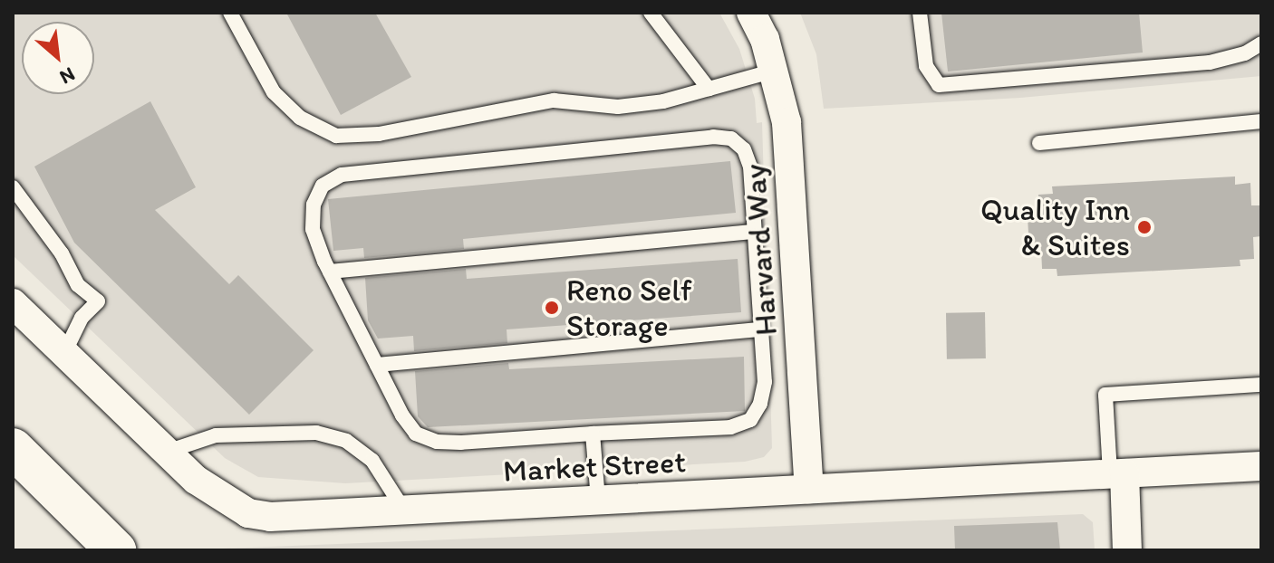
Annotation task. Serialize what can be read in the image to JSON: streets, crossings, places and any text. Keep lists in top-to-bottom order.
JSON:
{
  "streets": {
    "street": ["Harvard Way", "Market Street"]
  },
  "crossings": [
    ["Harvard Way", "Market Street"]
  ],
  "places": ["Quality Inn & Suites", "Reno Self Storage"],
  "north": "bottom right"
}
